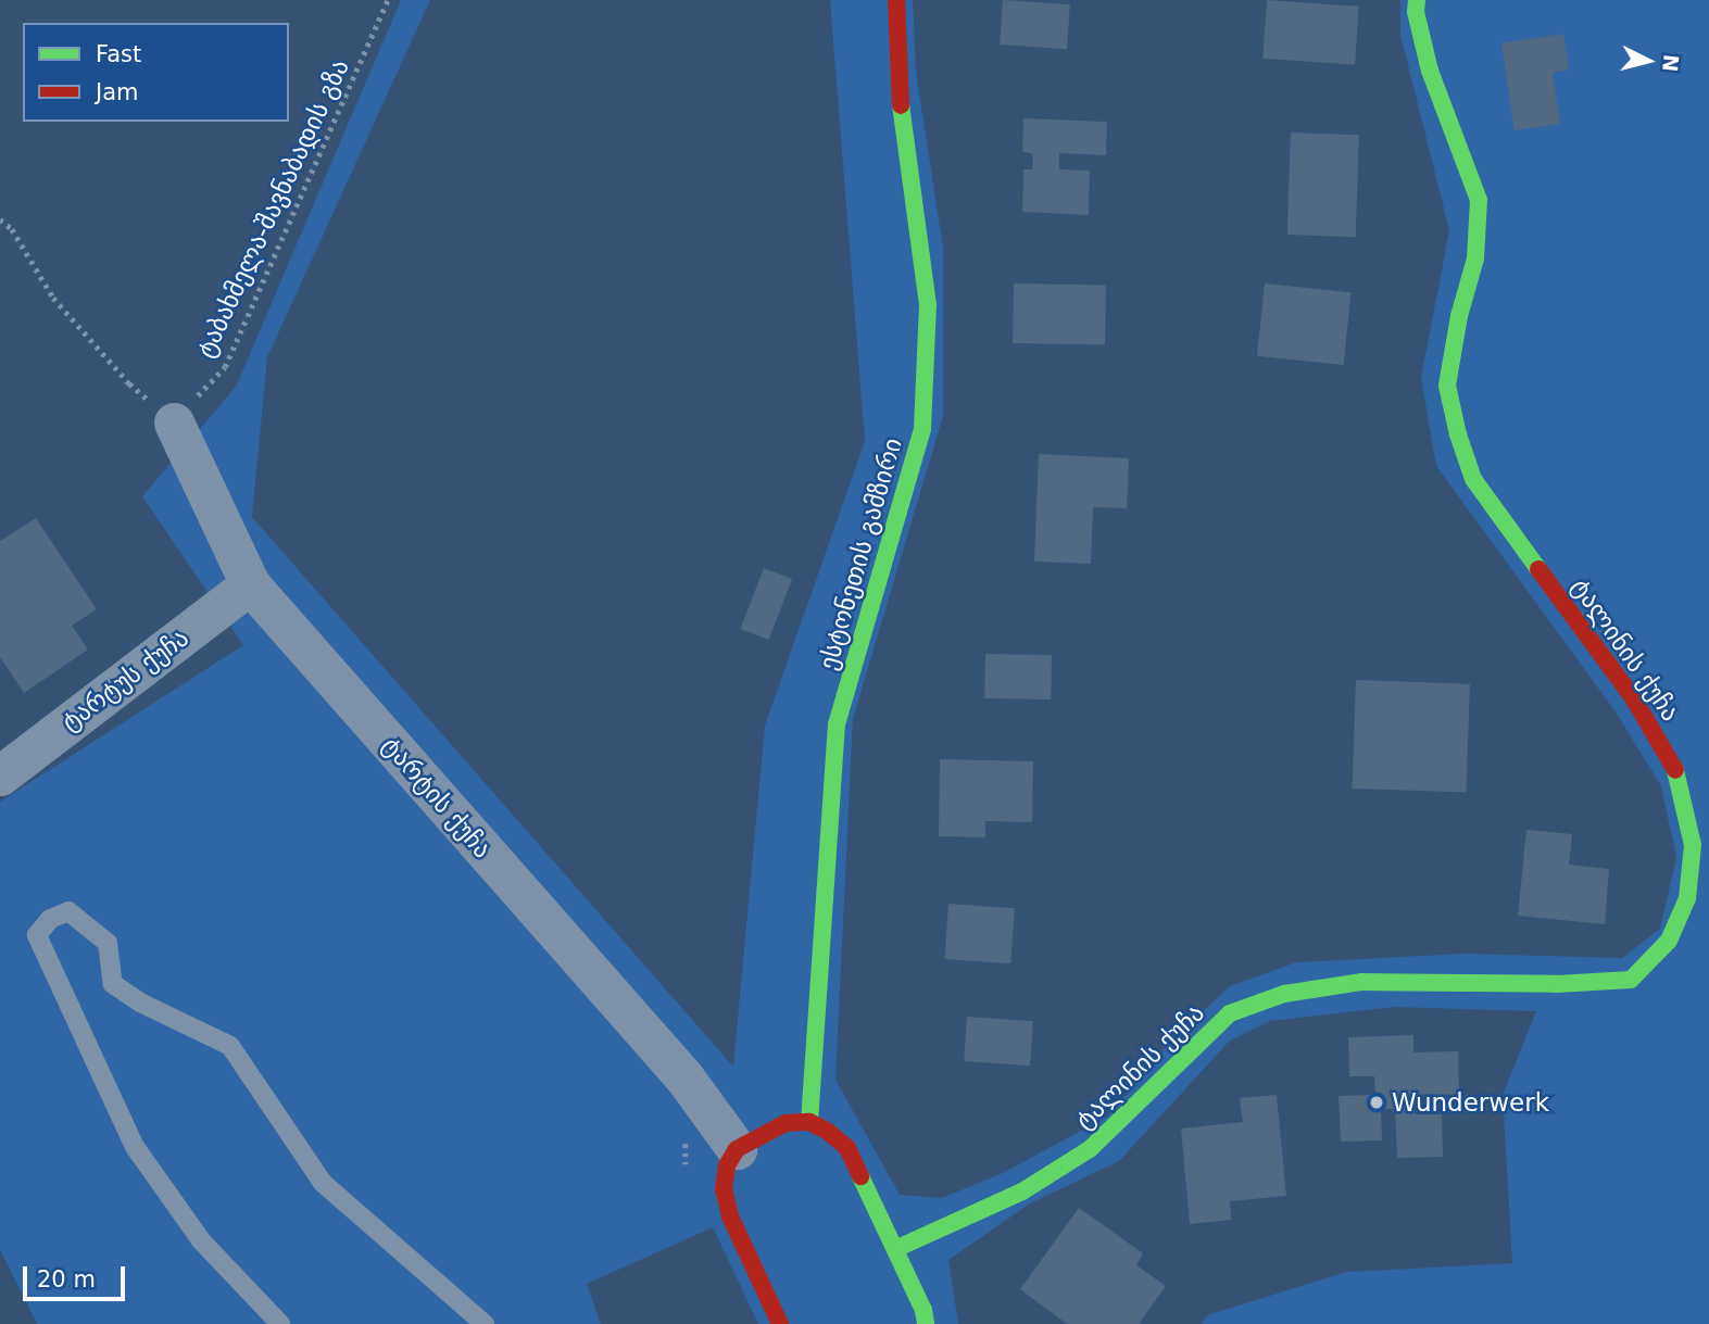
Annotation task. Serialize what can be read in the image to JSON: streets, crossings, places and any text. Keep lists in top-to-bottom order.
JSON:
{
  "streets": {
    "street": [
      "ესტონეთის გამზირი",
      "ტალინის ქუჩა",
      "ტარტუს ქუჩა",
      "ტარტის ქუჩა"
    ],
    "path": ["ტაბახმელა-შავნაბადის გზა"]
  },
  "crossings": [
    ["ტაბახმელა-შავნაბადის გზა", "ტარტის ქუჩა"],
    ["ტარტუს ქუჩა", "ტარტის ქუჩა"]
  ],
  "places": ["Wunderwerk"],
  "legend": ["Fast", "Jam"],
  "scale_bar": "20 m",
  "north": "right"
}
